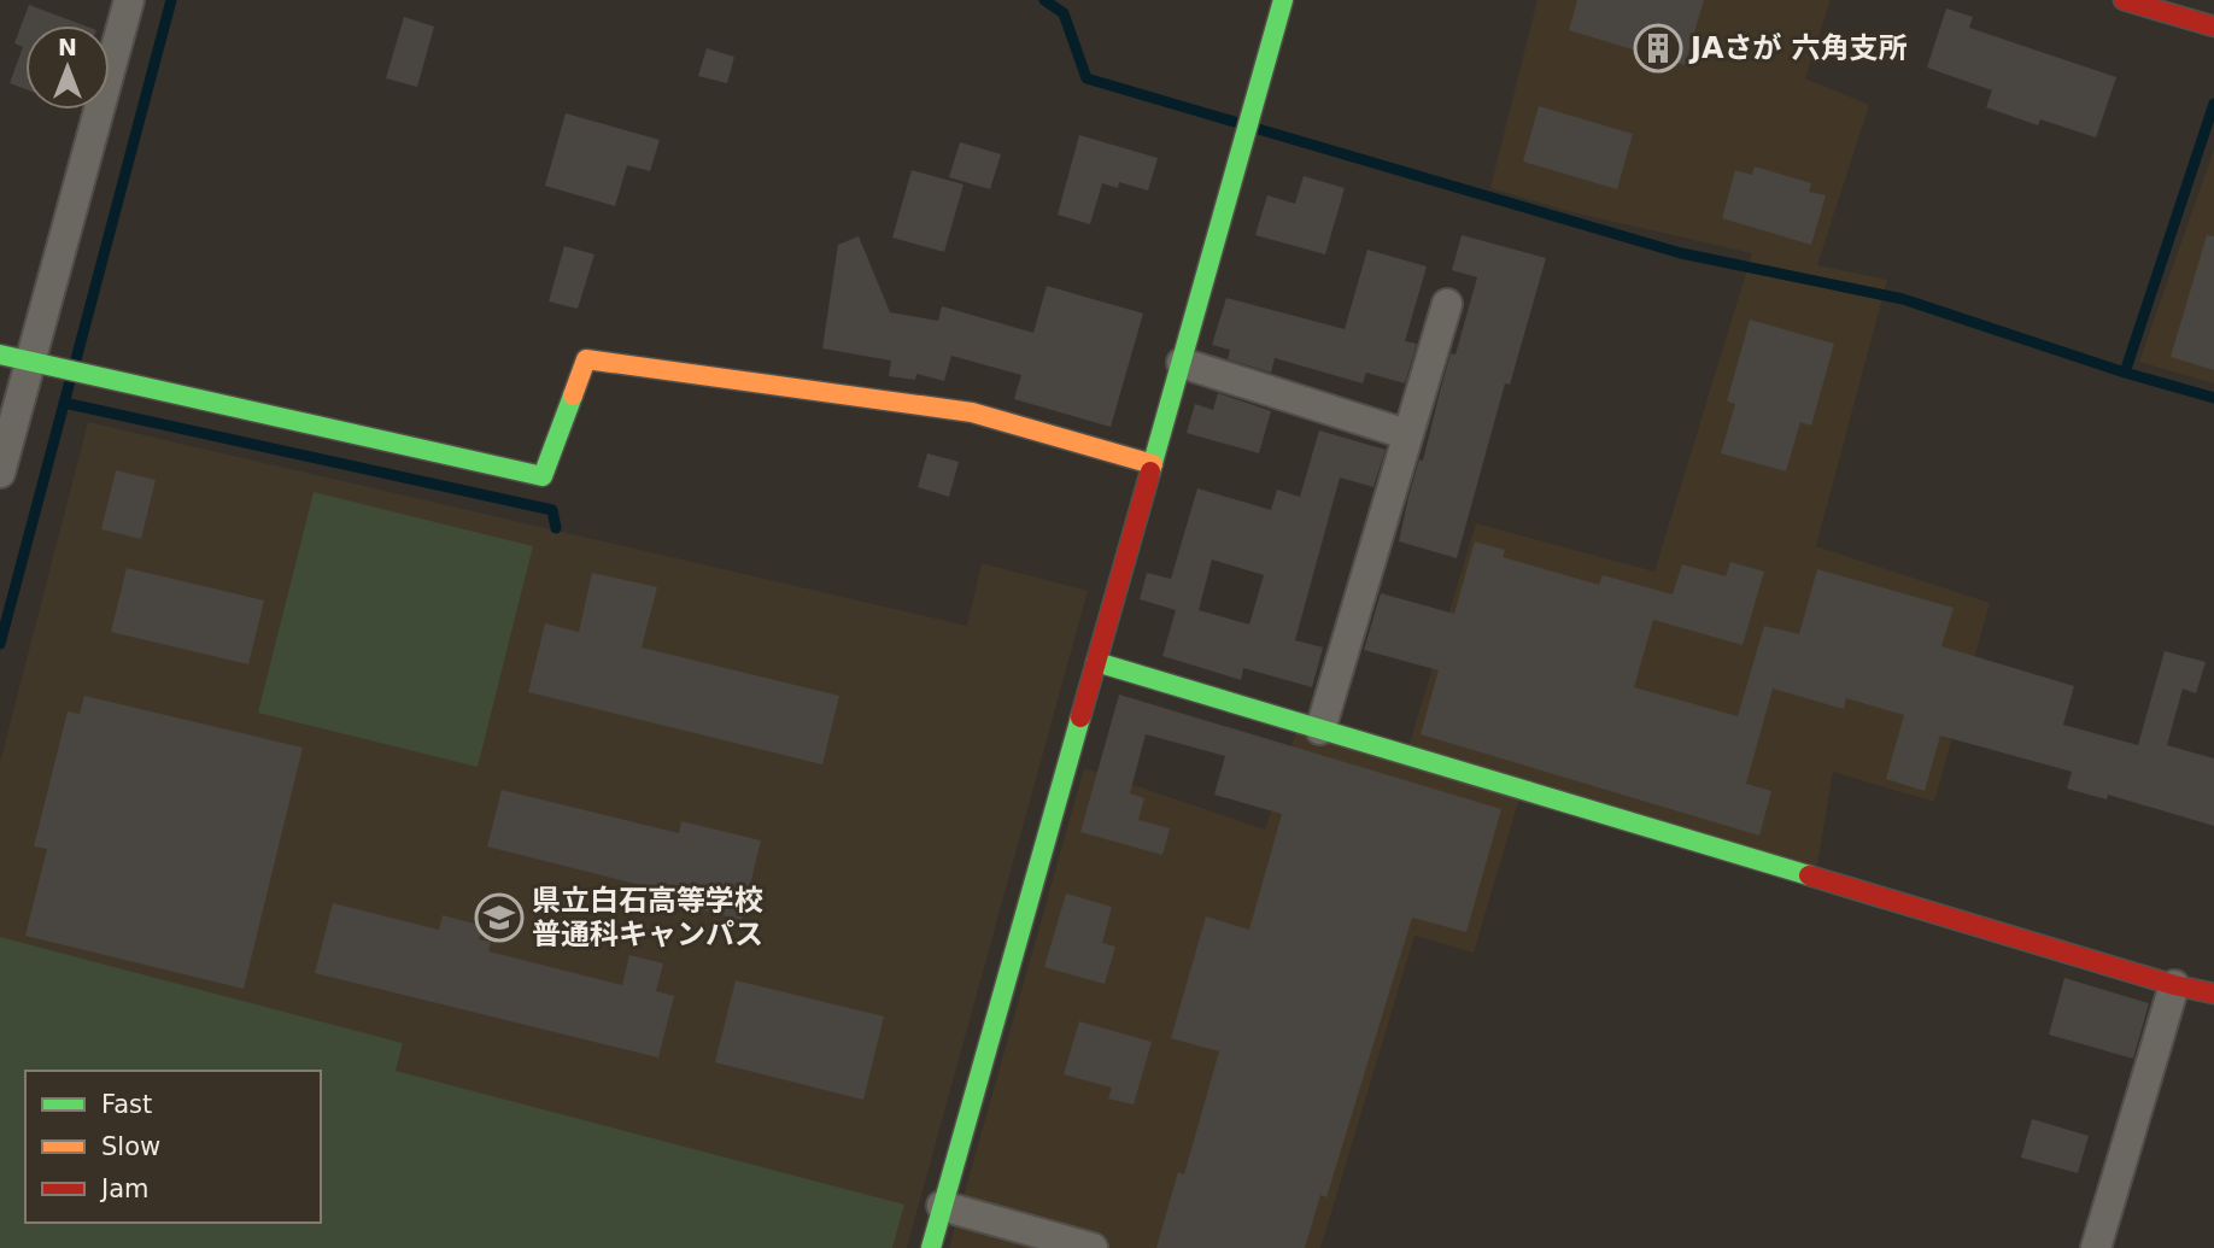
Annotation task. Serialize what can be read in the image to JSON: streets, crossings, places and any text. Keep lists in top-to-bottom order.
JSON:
{
  "places": {
    "building": ["JAさが 六角支所"],
    "school or university": ["県立白石高等学校 普通科キャンパス"]
  },
  "legend": ["Fast", "Slow", "Jam"],
  "north": "top"
}
